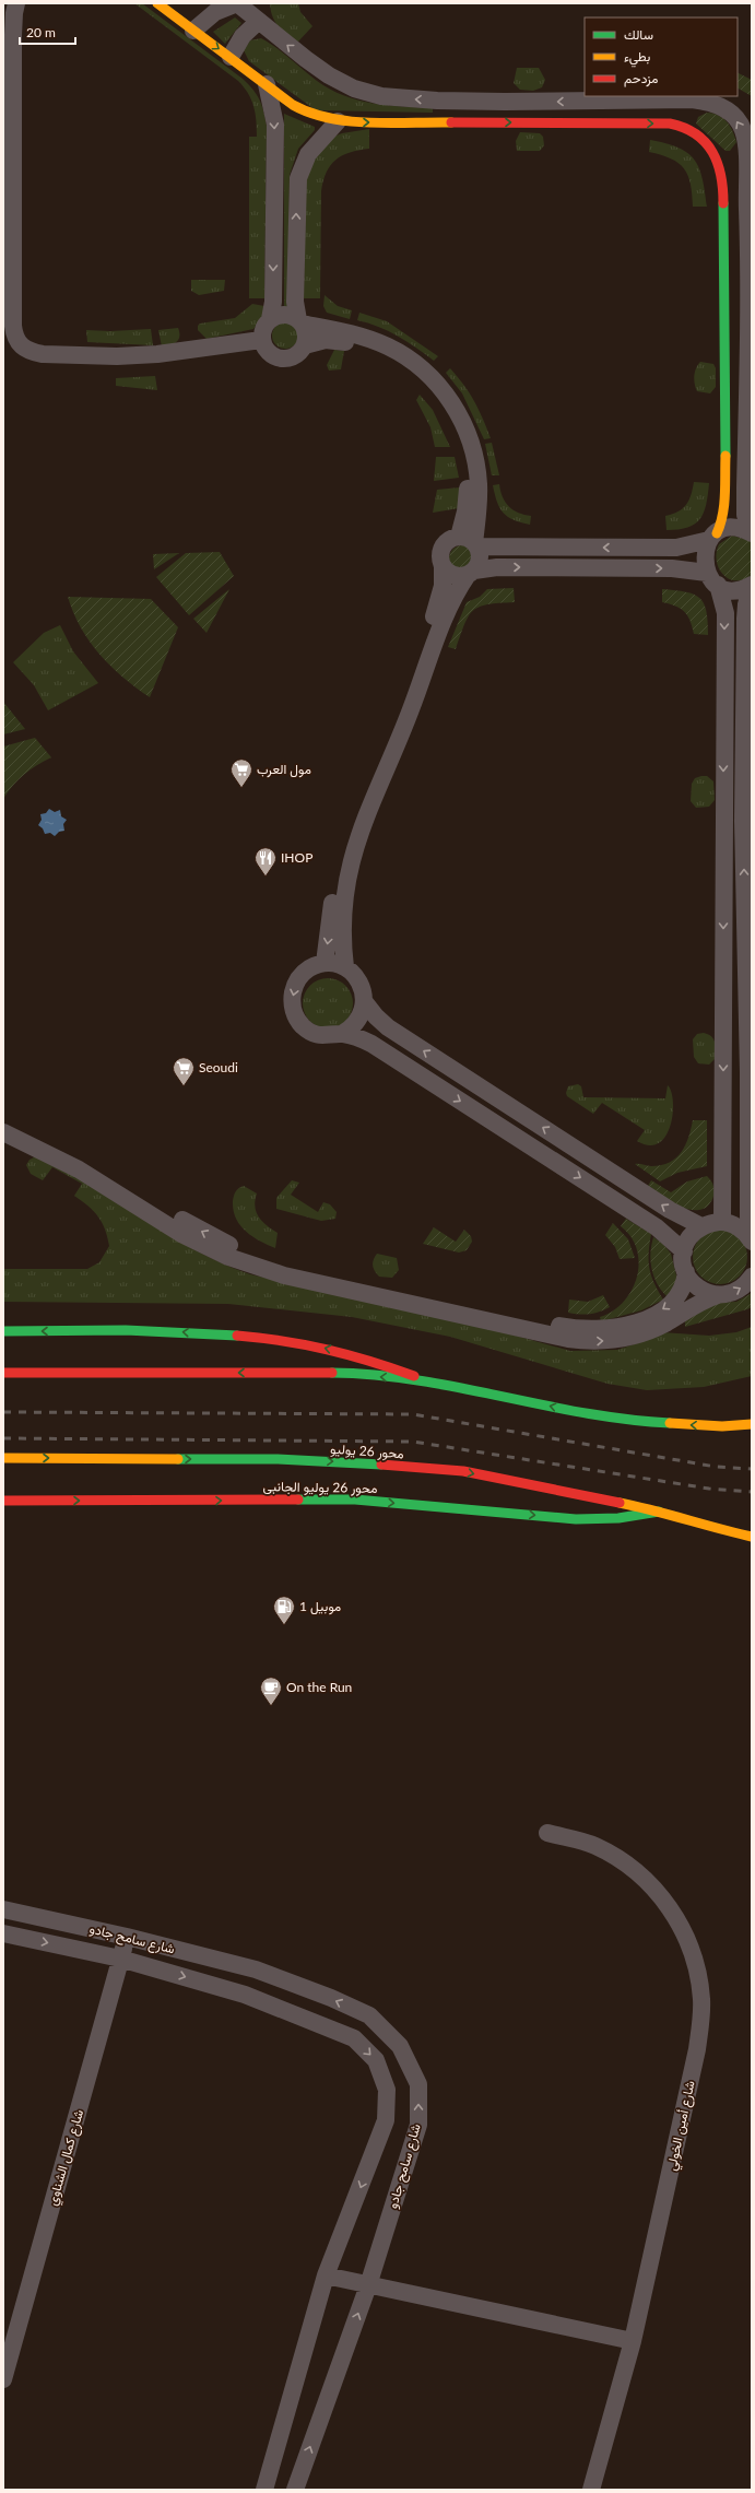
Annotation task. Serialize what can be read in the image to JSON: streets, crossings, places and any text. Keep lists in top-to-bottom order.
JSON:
{
  "streets": {
    "main road": ["محور 26 يوليو", "محور 26 يوليو الجانبى"],
    "street": ["شارع سامح جادو", "شارع أمين الخولي", "شارع كمال الشناوي"]
  },
  "crossings": [
    ["محور 26 يوليو", "محور 26 يوليو الجانبى"],
    ["شارع سامح جادو", "شارع كمال الشناوي"]
  ],
  "one_way": ["محور 26 يوليو الجانبى"],
  "places": {
    "supermarket": ["مول العرب", "Seoudi"],
    "restaurant": ["IHOP"],
    "fuel station": ["موبيل 1"],
    "cafe": ["On the Run"]
  },
  "legend": ["سالك", "بطيء", "مزدحم"],
  "scale_bar": "20 m"
}
